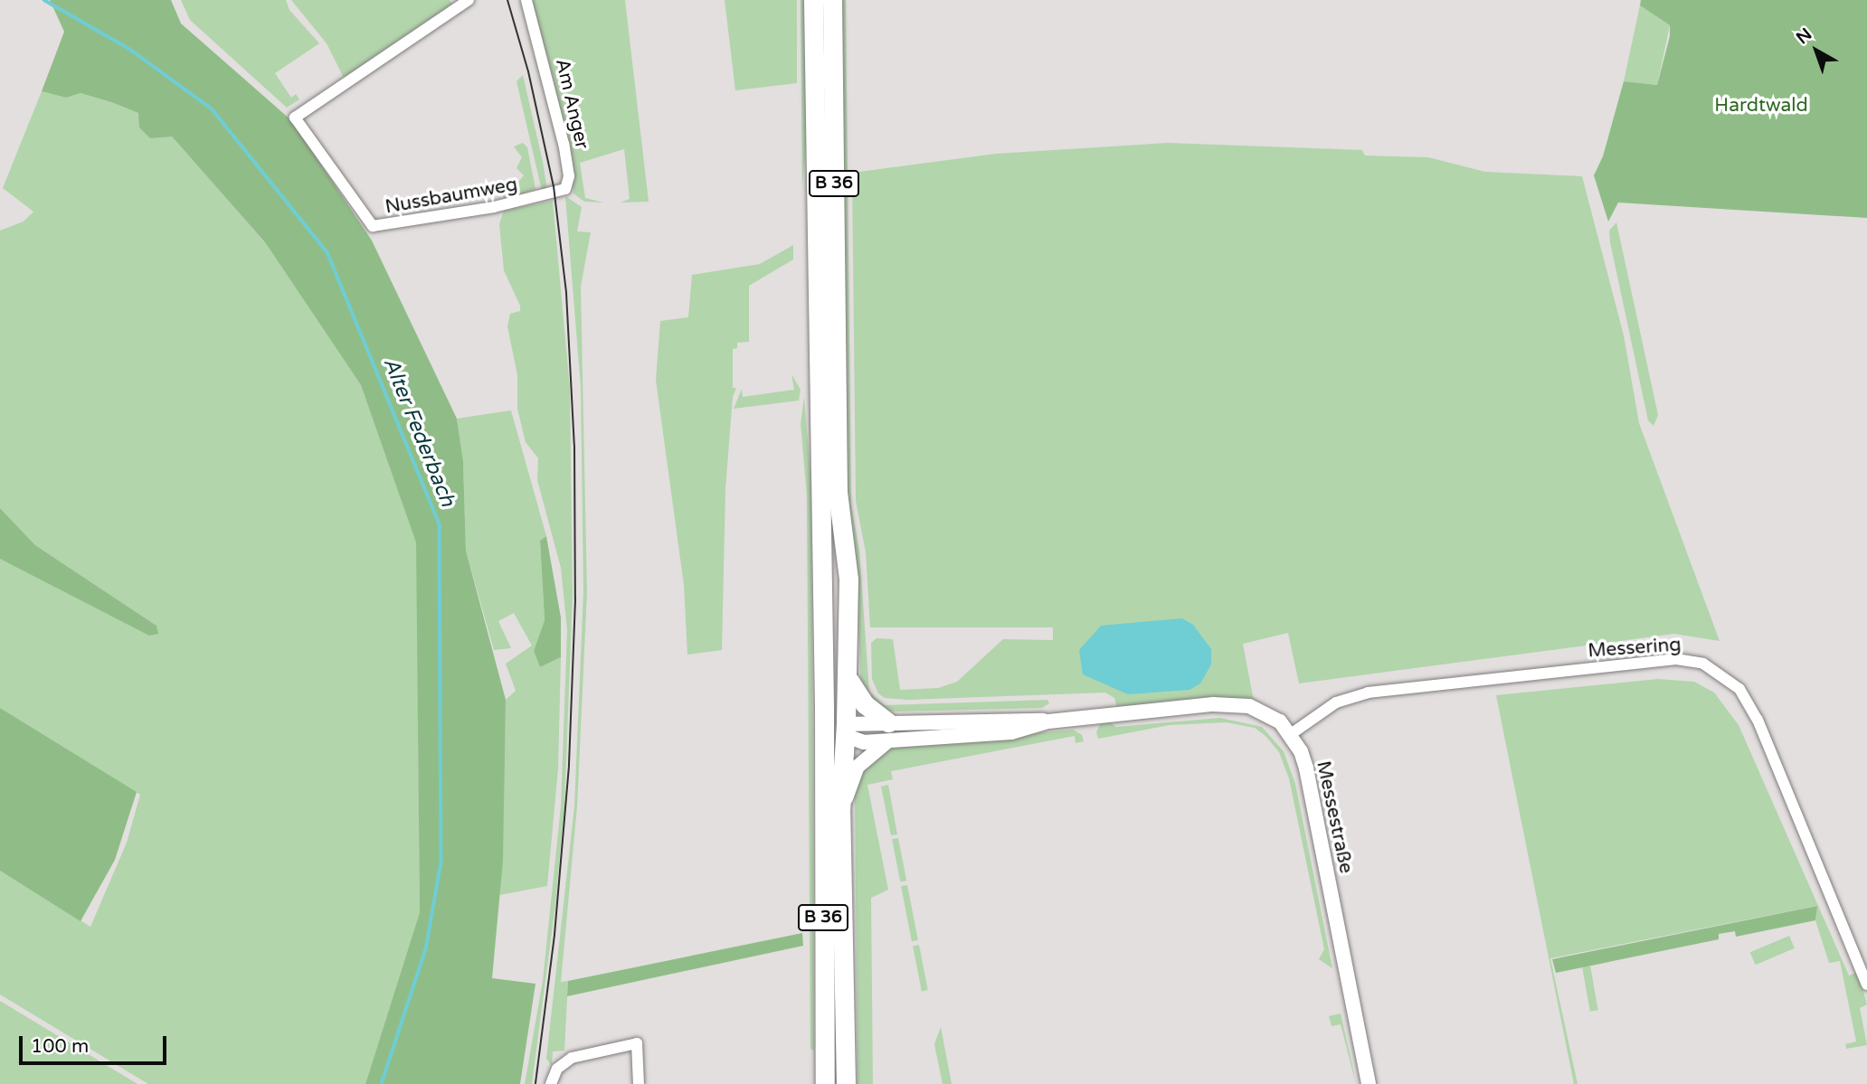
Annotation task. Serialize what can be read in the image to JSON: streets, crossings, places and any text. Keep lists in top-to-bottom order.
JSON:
{
  "streets": {
    "main road": ["B 36"],
    "street": [
      "Am Anger",
      "Nussbaumweg",
      "Messering",
      "Messestraße"
    ]
  },
  "crossings": [
    ["Am Anger", "Nussbaumweg"],
    ["B 36", "Messestraße"],
    ["Messering", "Messestraße"]
  ],
  "water": ["Alter Federbach"],
  "parks": ["Hardtwald"],
  "scale_bar": "100 m",
  "north": "top left"
}
